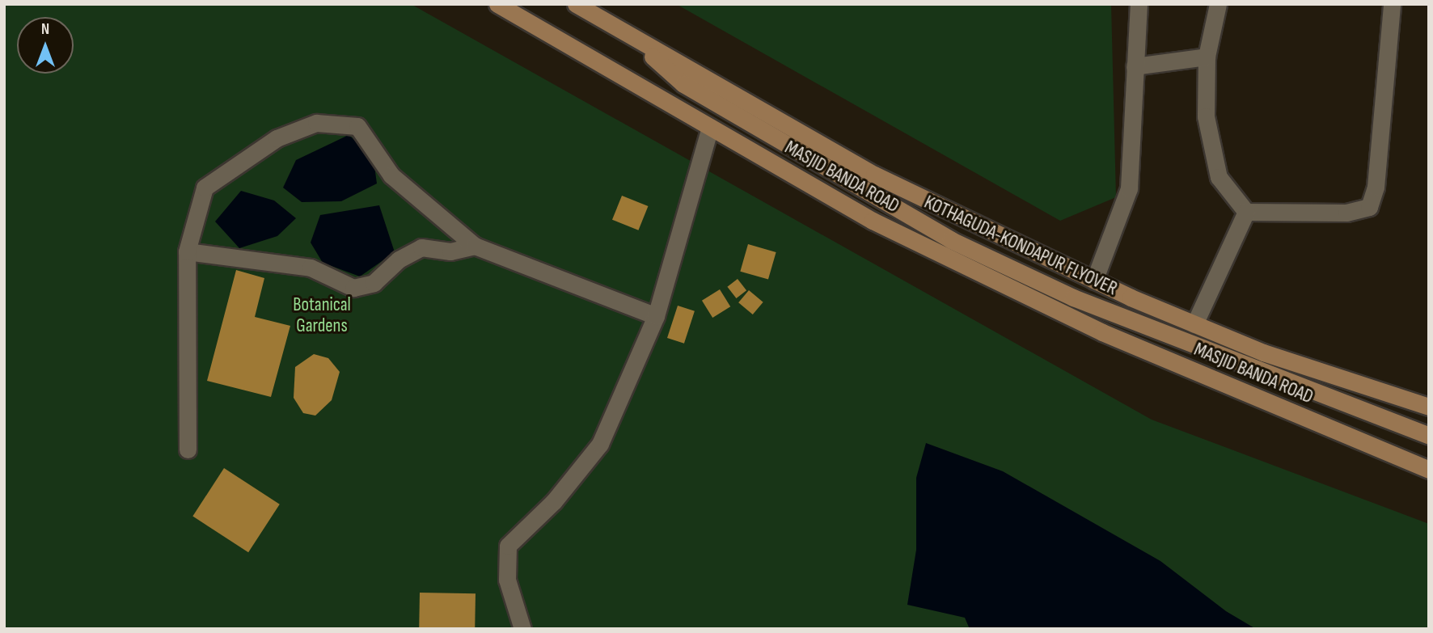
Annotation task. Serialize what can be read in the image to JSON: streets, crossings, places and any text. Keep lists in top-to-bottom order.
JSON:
{
  "streets": {
    "main road": ["MASJID BANDA ROAD", "KOTHAGUDA-KONDAPUR FLYOVER"]
  },
  "crossings": [
    ["MASJID BANDA ROAD", "KOTHAGUDA-KONDAPUR FLYOVER"]
  ],
  "parks": ["Botanical Gardens"],
  "north": "top"
}
